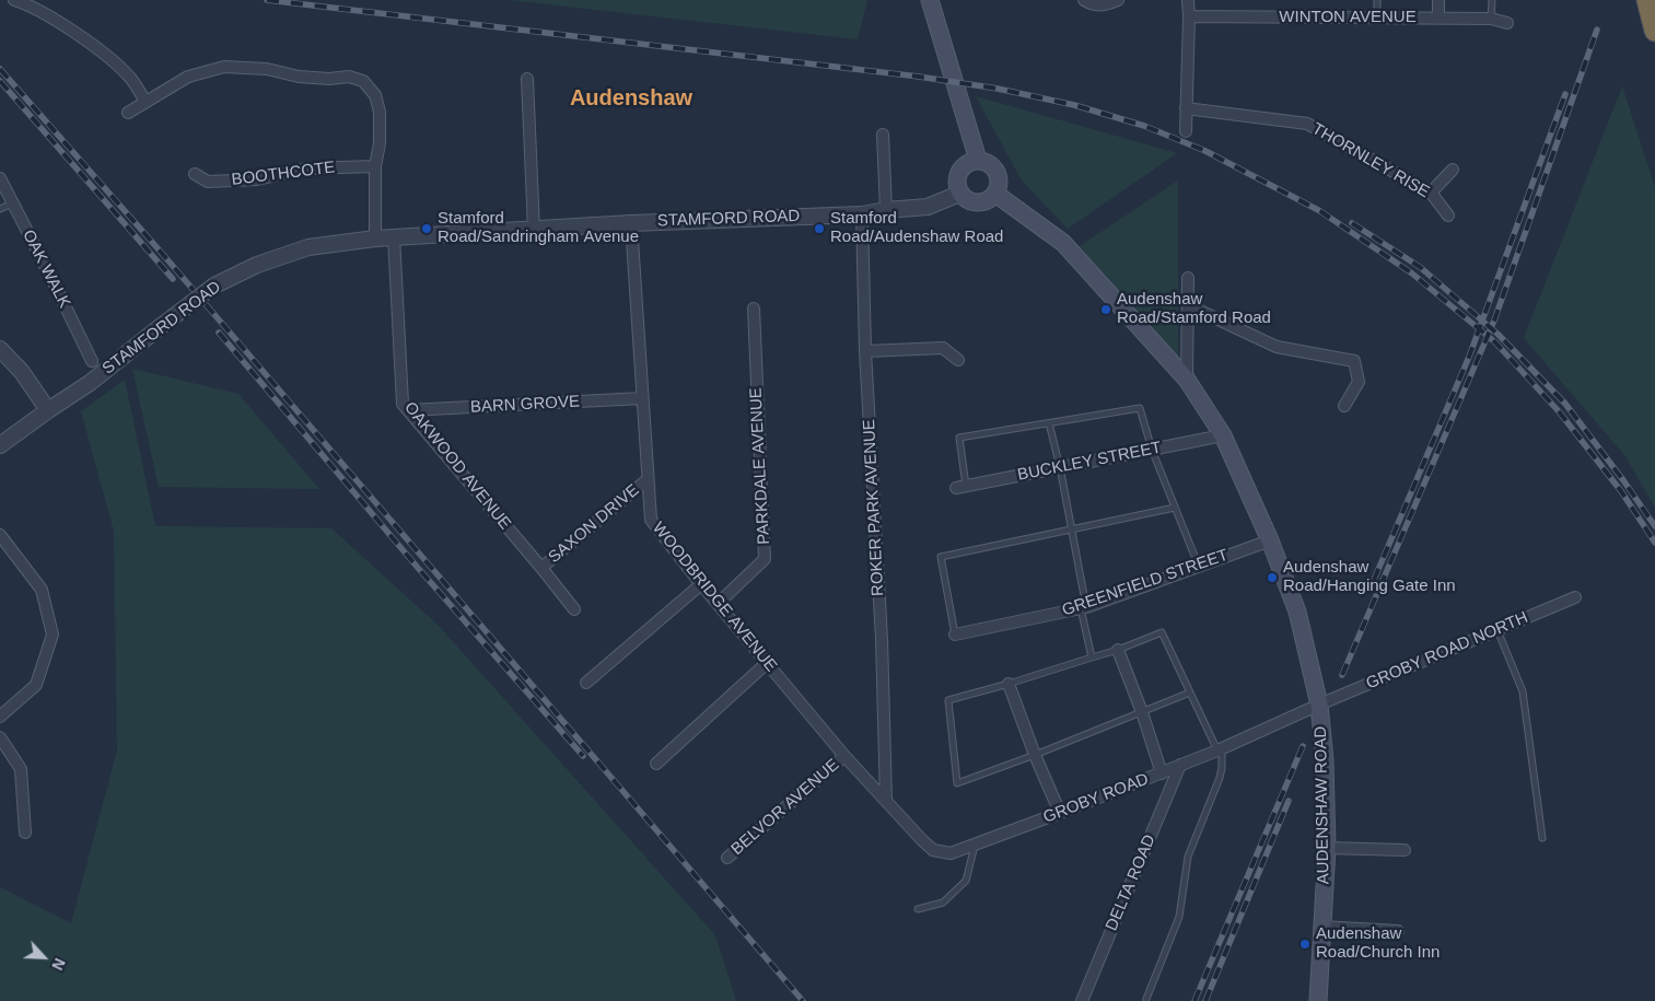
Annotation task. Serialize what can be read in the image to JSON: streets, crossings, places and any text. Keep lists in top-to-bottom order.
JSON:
{
  "streets": {
    "main road": ["AUDENSHAW ROAD"],
    "street": [
      "WINTON AVENUE",
      "THORNLEY RISE",
      "BOOTHCOTE",
      "STAMFORD ROAD",
      "OAK WALK",
      "BARN GROVE",
      "BUCKLEY STREET",
      "OAKWOOD AVENUE",
      "PARKDALE AVENUE",
      "ROKER PARK AVENUE",
      "SAXON DRIVE",
      "GREENFIELD STREET",
      "WOODBRIDGE AVENUE",
      "GROBY ROAD NORTH",
      "GROBY ROAD",
      "BELVOR AVENUE",
      "DELTA ROAD"
    ]
  },
  "crossings": [
    ["STAMFORD ROAD", "OAKWOOD AVENUE"],
    ["STAMFORD ROAD", "ROKER PARK AVENUE"],
    ["STAMFORD ROAD", "WOODBRIDGE AVENUE"],
    ["STAMFORD ROAD", "AUDENSHAW ROAD"],
    ["BARN GROVE", "OAKWOOD AVENUE"],
    ["BARN GROVE", "WOODBRIDGE AVENUE"],
    ["BUCKLEY STREET", "AUDENSHAW ROAD"],
    ["OAKWOOD AVENUE", "SAXON DRIVE"],
    ["PARKDALE AVENUE", "WOODBRIDGE AVENUE"],
    ["ROKER PARK AVENUE", "WOODBRIDGE AVENUE"],
    ["ROKER PARK AVENUE", "GROBY ROAD"],
    ["SAXON DRIVE", "WOODBRIDGE AVENUE"],
    ["GREENFIELD STREET", "AUDENSHAW ROAD"],
    ["WOODBRIDGE AVENUE", "GROBY ROAD"],
    ["WOODBRIDGE AVENUE", "BELVOR AVENUE"],
    ["GROBY ROAD NORTH", "GROBY ROAD"],
    ["GROBY ROAD NORTH", "AUDENSHAW ROAD"],
    ["GROBY ROAD", "AUDENSHAW ROAD"],
    ["GROBY ROAD", "DELTA ROAD"]
  ],
  "districts": ["Audenshaw"],
  "places": [
    "Stamford Road/Sandringham Avenue",
    "Stamford Road/Audenshaw Road",
    "Audenshaw Road/Stamford Road",
    "Audenshaw Road/Hanging Gate Inn",
    "Audenshaw Road/Church Inn"
  ],
  "north": "bottom right"
}
